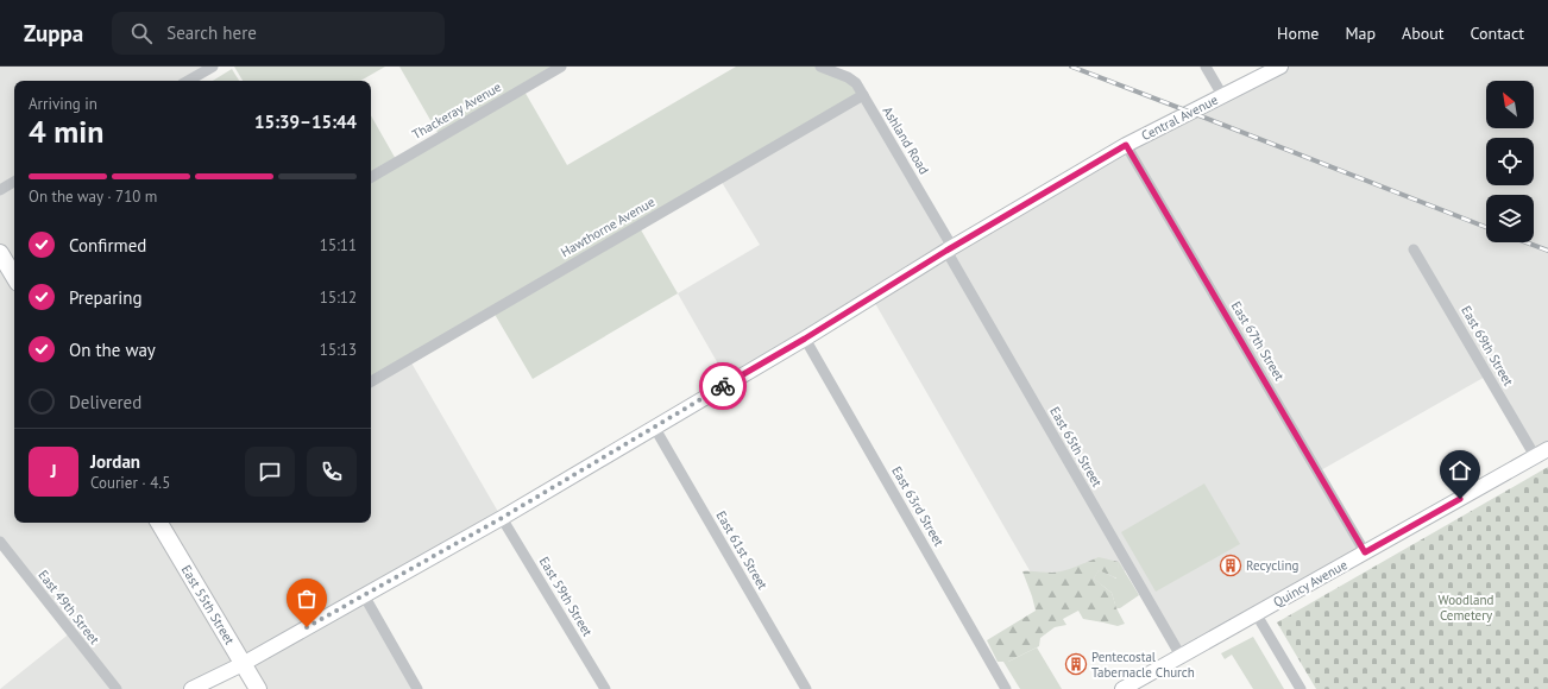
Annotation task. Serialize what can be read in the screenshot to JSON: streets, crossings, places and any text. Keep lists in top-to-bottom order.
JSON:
{
  "streets": {
    "main road": ["East 55th Street"],
    "street": [
      "Thackeray Avenue",
      "Central Avenue",
      "Ashland Road",
      "Hawthorne Avenue",
      "East 67th Street",
      "East 69th Street",
      "East 65th Street",
      "East 63rd Street",
      "East 61st Street",
      "Quincy Avenue",
      "East 59th Street",
      "East 49th Street"
    ]
  },
  "crossings": [
    ["Central Avenue", "Ashland Road"],
    ["Central Avenue", "East 67th Street"],
    ["Central Avenue", "East 65th Street"],
    ["Central Avenue", "East 63rd Street"],
    ["Central Avenue", "East 61st Street"],
    ["Central Avenue", "East 59th Street"],
    ["Central Avenue", "East 55th Street"],
    ["Ashland Road", "Hawthorne Avenue"],
    ["Ashland Road", "East 65th Street"],
    ["East 67th Street", "Quincy Avenue"],
    ["East 69th Street", "Quincy Avenue"],
    ["East 65th Street", "Quincy Avenue"]
  ],
  "parks": ["Woodland Cemetery"],
  "places": {
    "building": ["Recycling", "Pentecostal Tabernacle Church"]
  },
  "north": "top left",
  "page": {
    "header": "Zuppa",
    "search": "Search here",
    "nav": [
      "Home",
      "Map",
      "About",
      "Contact"
    ],
    "heading": ["4 min", "Arriving in", "15:39–15:44"],
    "panel": ["Jordan", "Courier · 4.5"],
    "bar": "On the way · 710 m",
    "list": [
      ["Confirmed", "15:11"],
      ["Preparing", "15:12"],
      ["On the way", "15:13"],
      "Delivered"
    ],
    "round": "J"
  }
}
